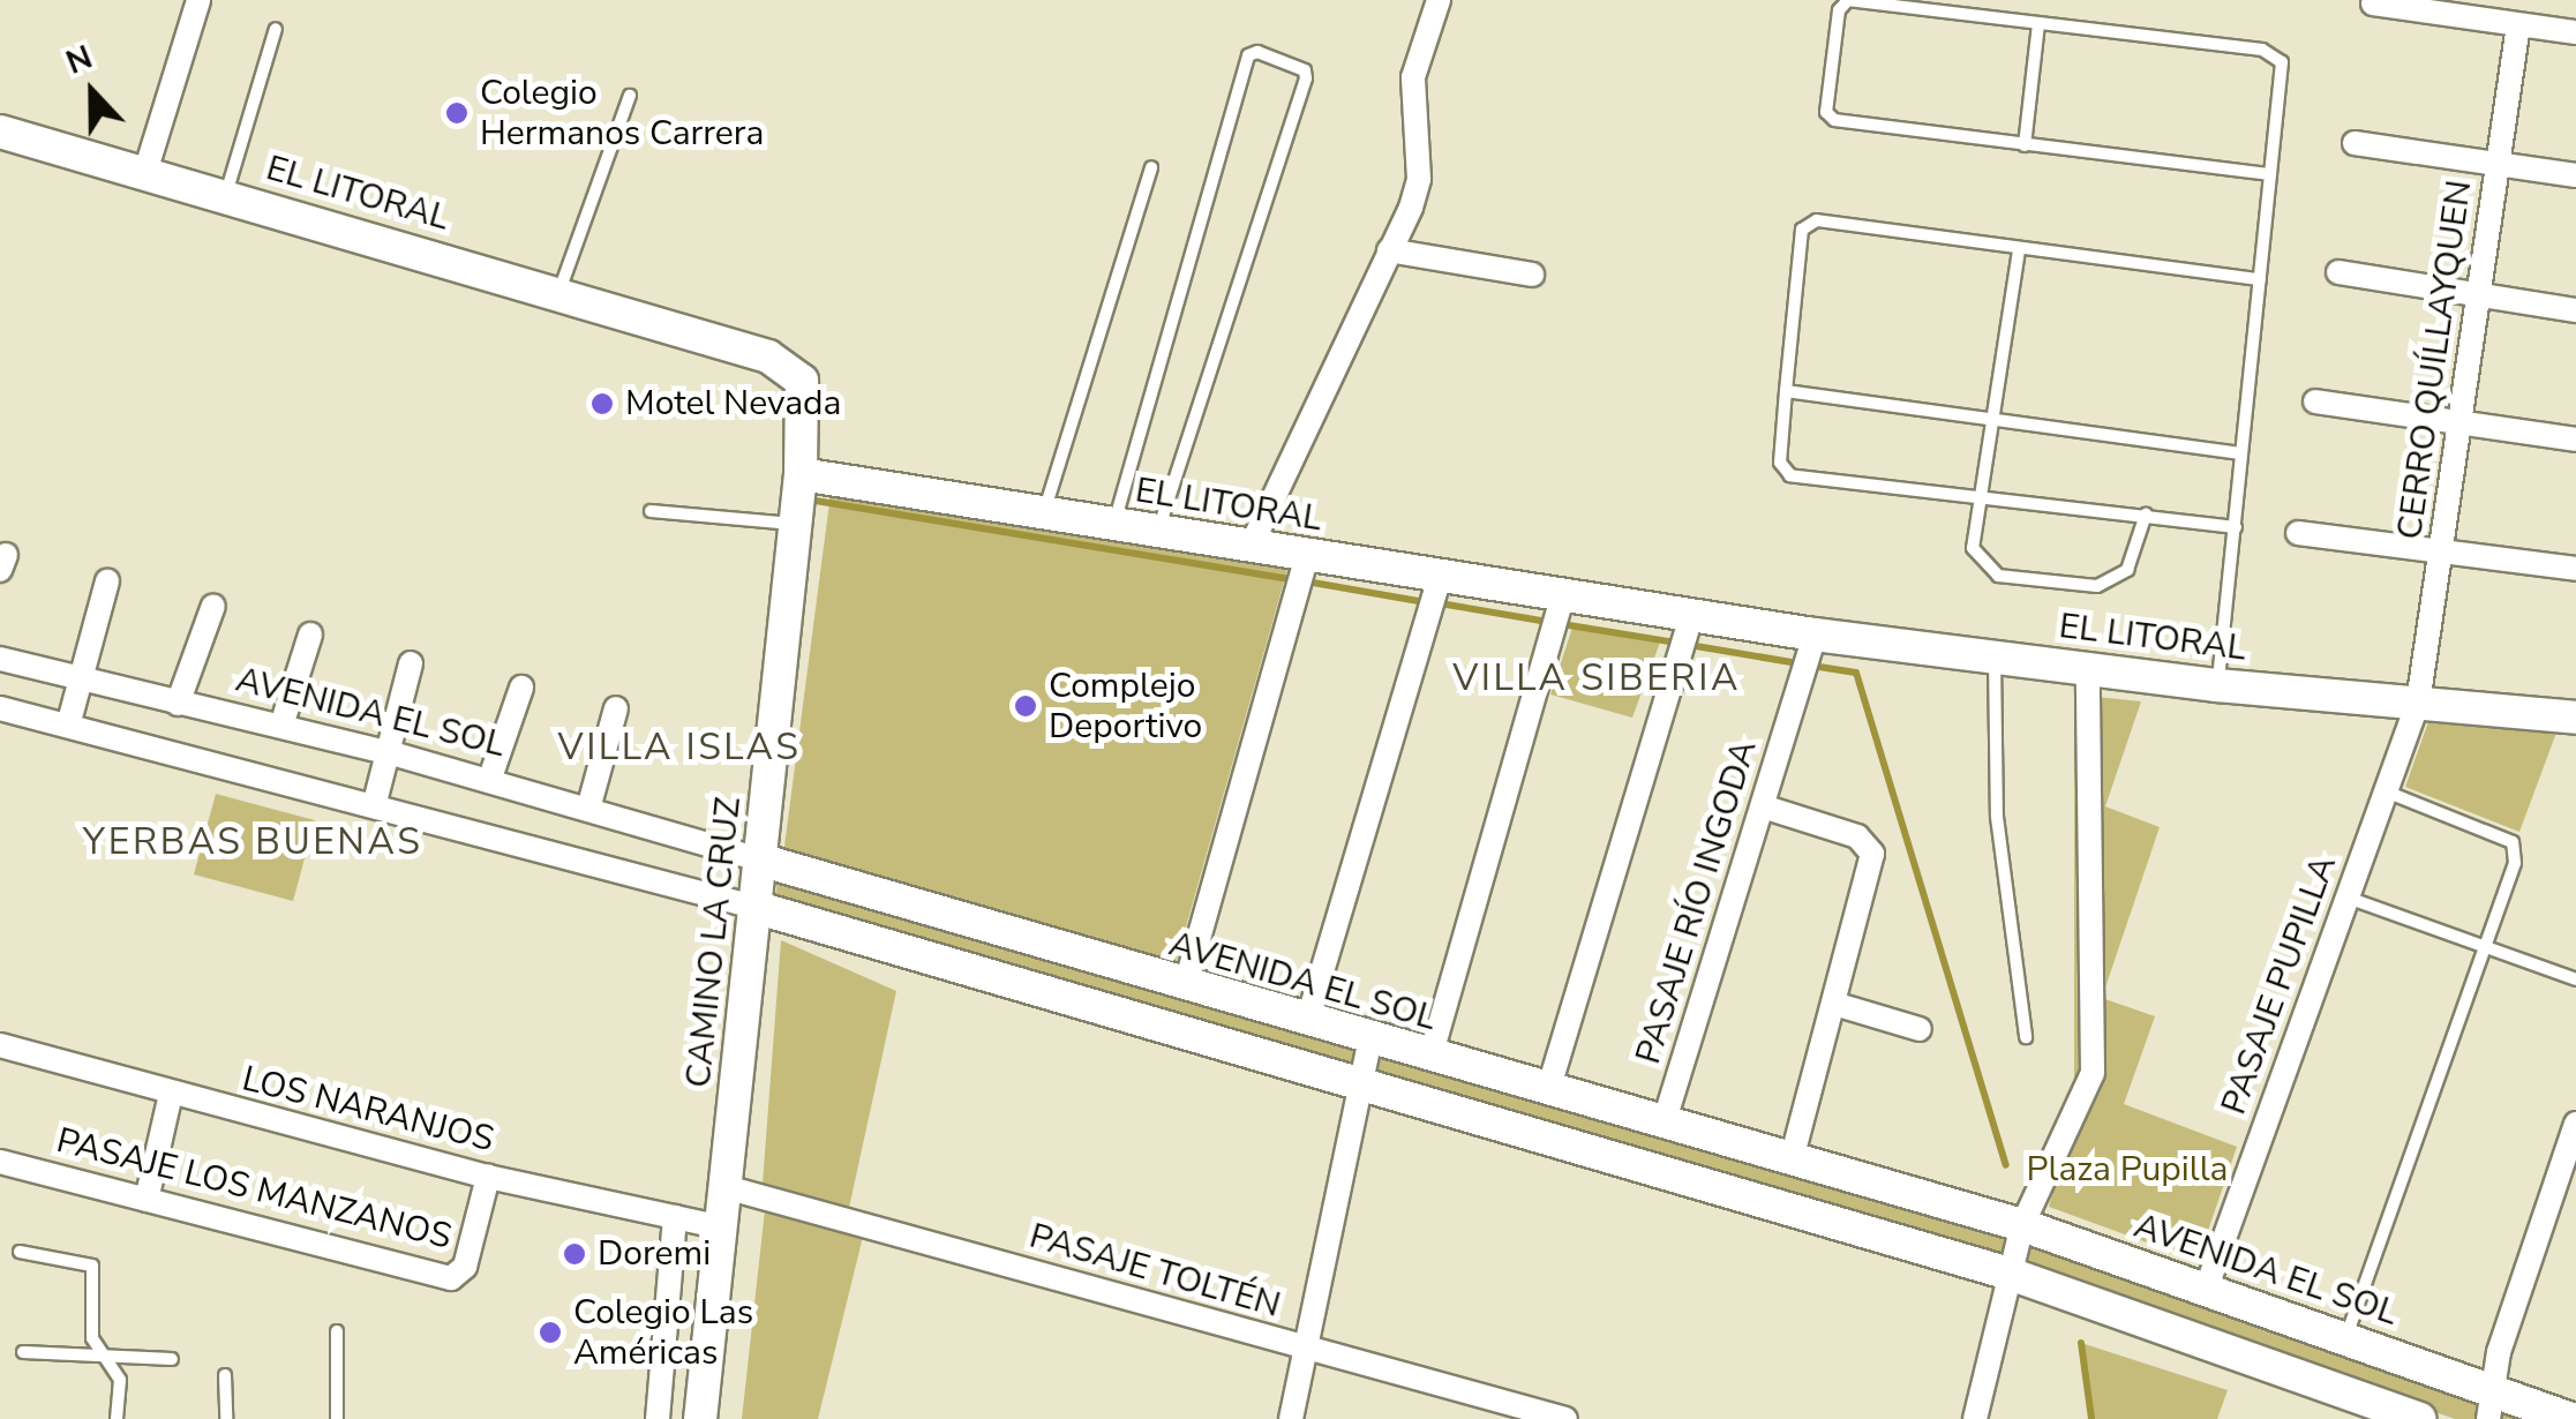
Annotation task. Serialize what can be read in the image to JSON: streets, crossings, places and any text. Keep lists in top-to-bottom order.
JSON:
{
  "streets": {
    "main road": ["EL LITORAL", "AVENIDA EL SOL", "CAMINO LA CRUZ"],
    "street": [
      "CERRO QUÍLLAYQUEN",
      "PASAJE RÍO INGODA",
      "PASAJE PUPILLA",
      "LOS NARANJOS",
      "PASAJE LOS MANZANOS",
      "PASAJE TOLTÉN"
    ]
  },
  "crossings": [
    ["EL LITORAL", "CERRO QUÍLLAYQUEN"],
    ["EL LITORAL", "PASAJE RÍO INGODA"],
    ["EL LITORAL", "CAMINO LA CRUZ"],
    ["EL LITORAL", "PASAJE PUPILLA"],
    ["CERRO QUÍLLAYQUEN", "PASAJE PUPILLA"],
    ["AVENIDA EL SOL", "PASAJE RÍO INGODA"],
    ["AVENIDA EL SOL", "CAMINO LA CRUZ"],
    ["AVENIDA EL SOL", "PASAJE PUPILLA"],
    ["CAMINO LA CRUZ", "LOS NARANJOS"],
    ["CAMINO LA CRUZ", "PASAJE TOLTÉN"],
    ["LOS NARANJOS", "PASAJE LOS MANZANOS"]
  ],
  "districts": ["VILLA SIBERIA", "VILLA ISLAS", "YERBAS BUENAS"],
  "parks": ["Plaza Pupilla"],
  "places": [
    "Colegio Hermanos Carrera",
    "Motel Nevada",
    "Complejo Deportivo",
    "Doremi",
    "Colegio Las Américas"
  ],
  "north": "top"
}
